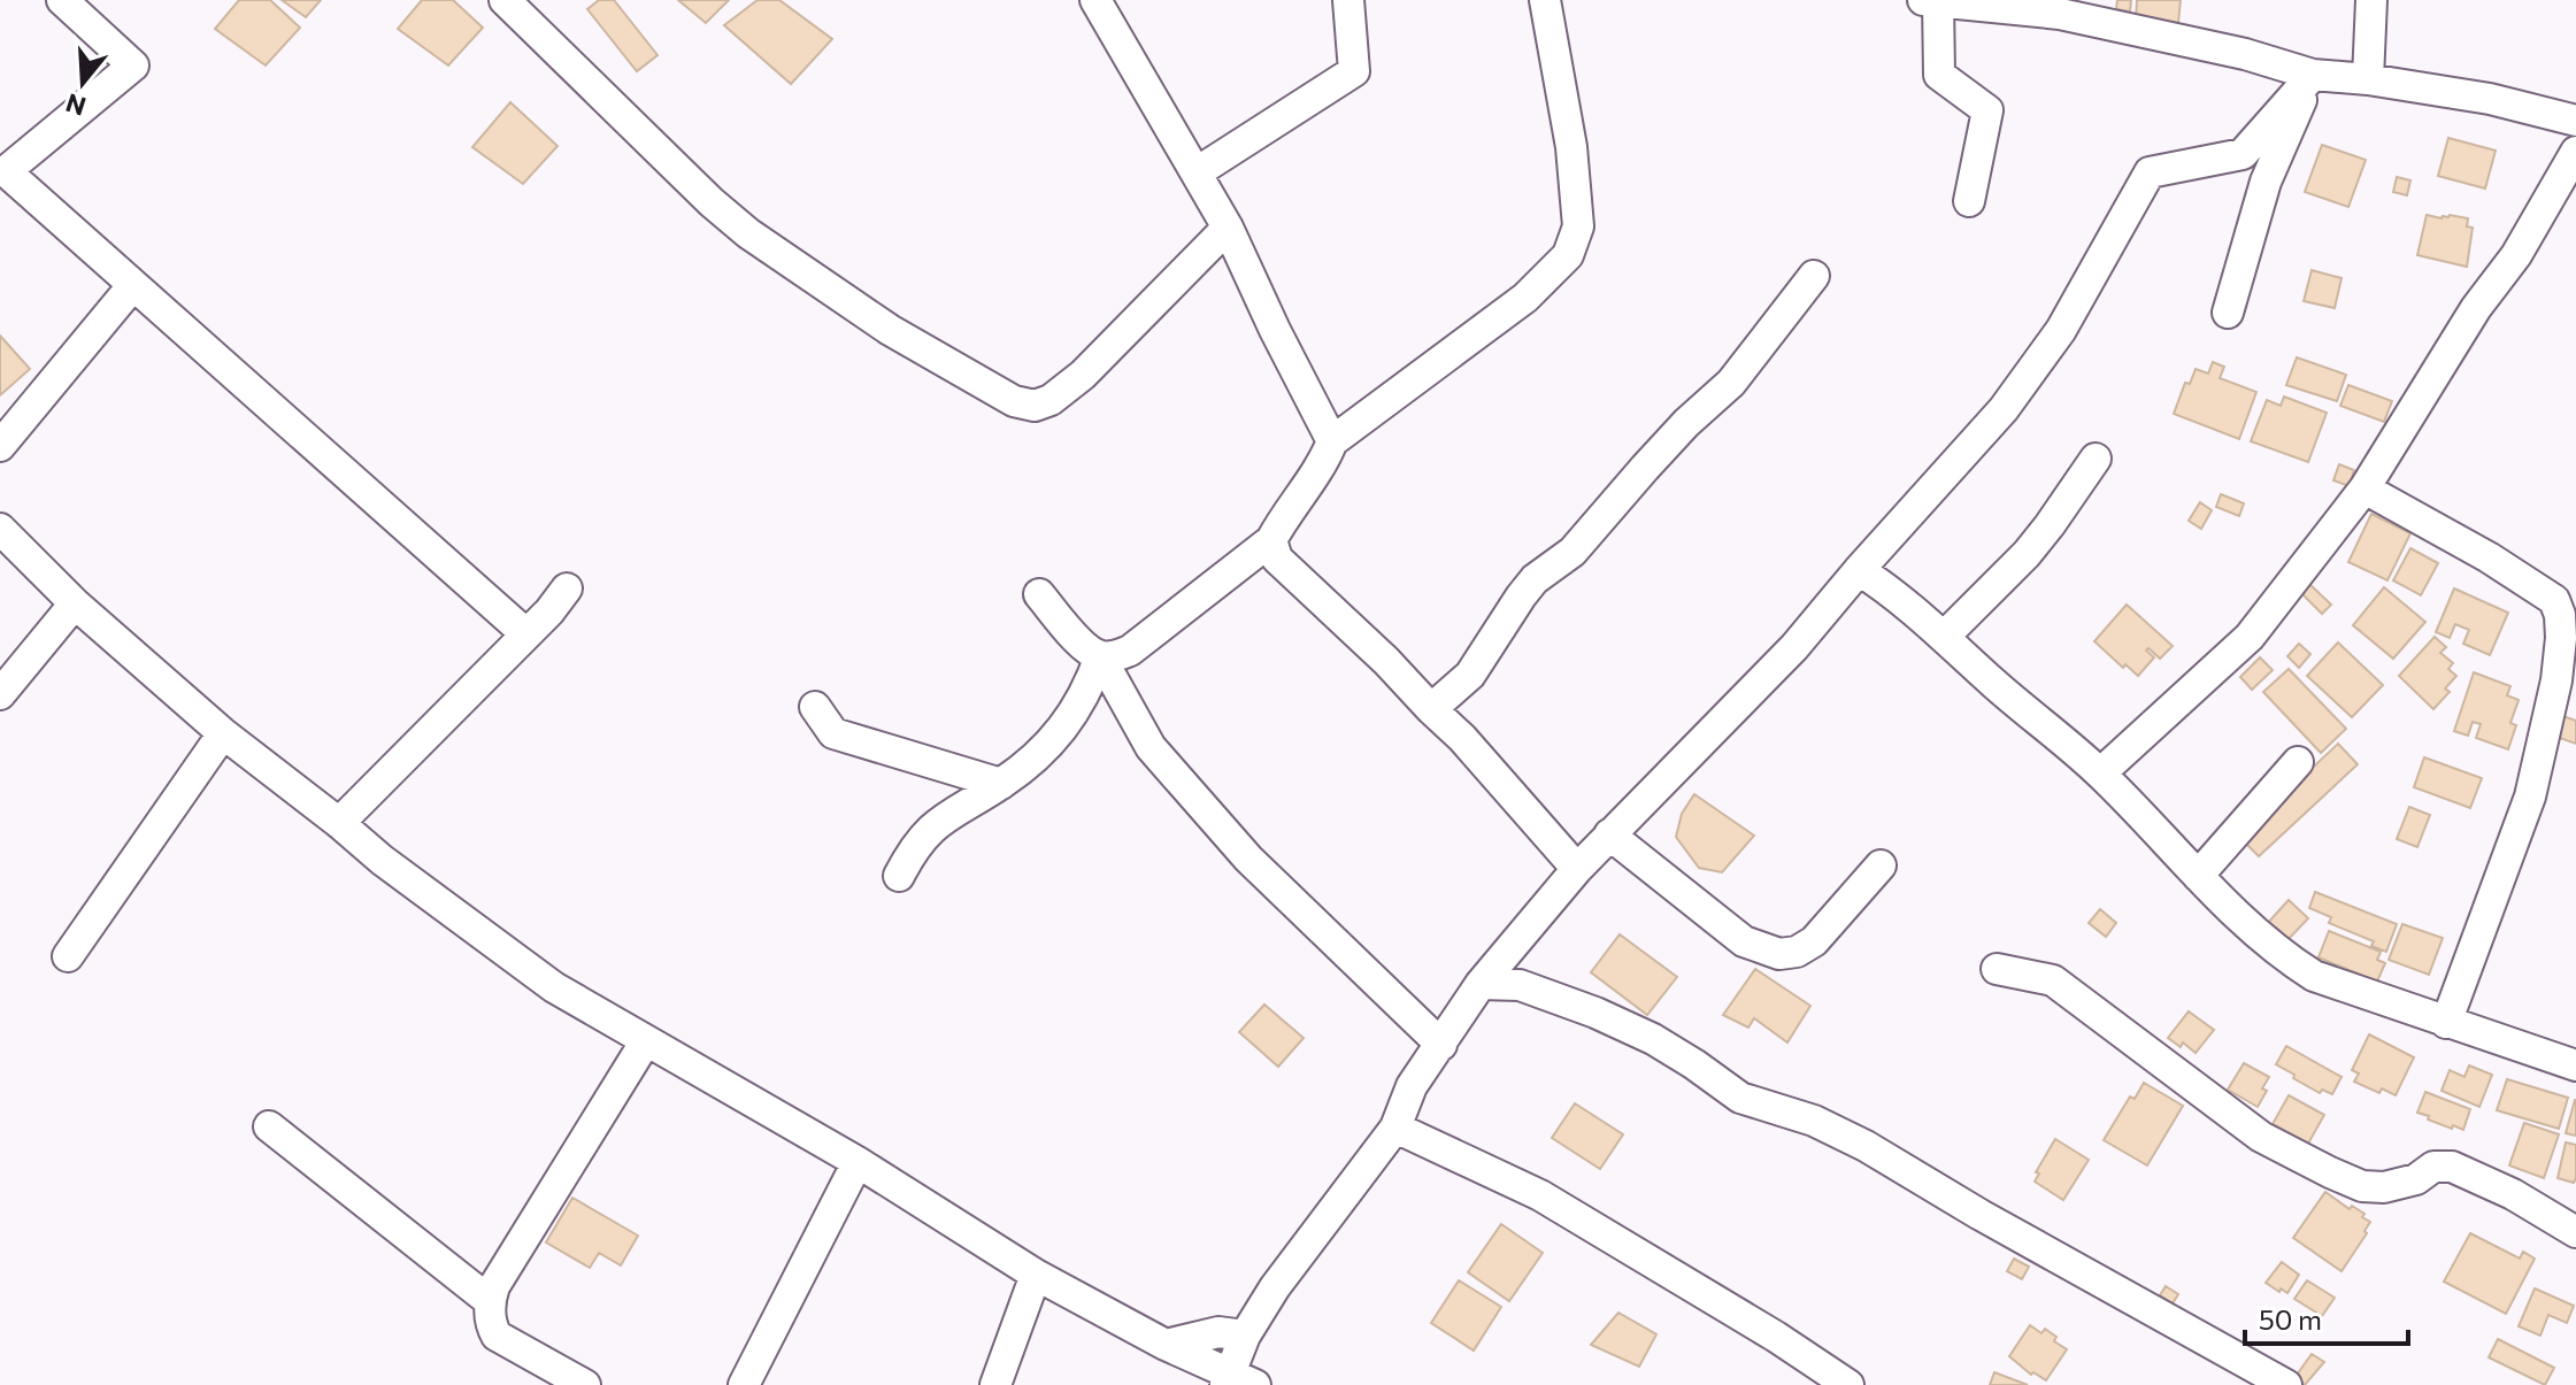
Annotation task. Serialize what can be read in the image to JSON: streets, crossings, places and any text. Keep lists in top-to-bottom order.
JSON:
{
  "scale_bar": "50 m",
  "north": "bottom"
}
